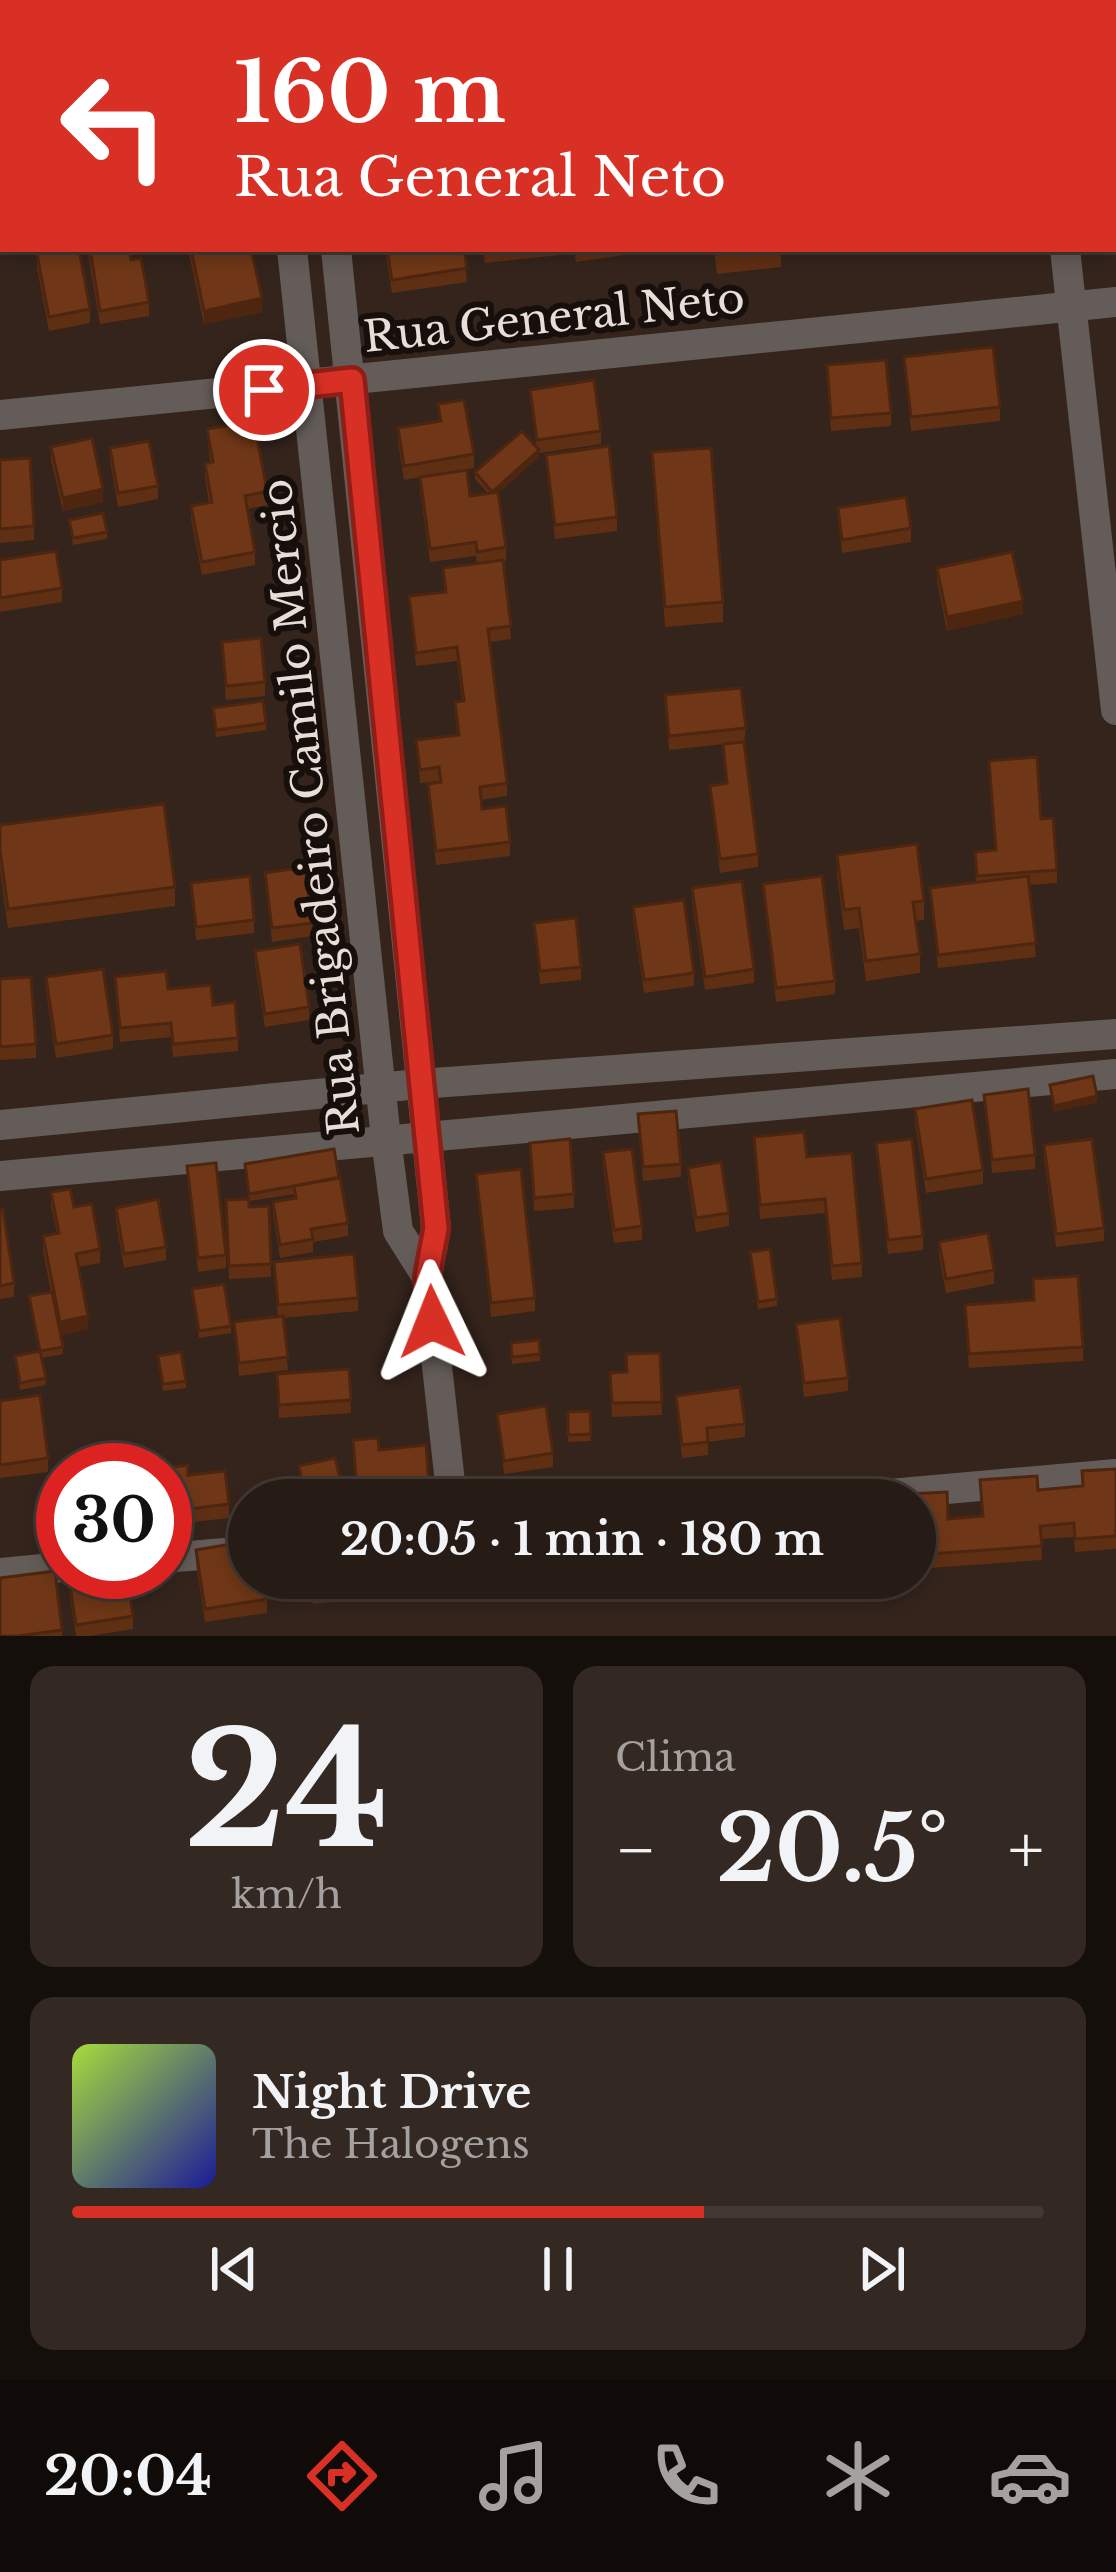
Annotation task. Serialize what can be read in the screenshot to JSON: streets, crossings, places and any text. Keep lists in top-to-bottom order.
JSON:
{
  "streets": {
    "street": ["Rua General Neto", "Rua Brigadeiro Camilo Mercio"]
  },
  "crossings": [
    ["Rua General Neto", "Rua Brigadeiro Camilo Mercio"]
  ],
  "page": {
    "turn": ["160 m", "Rua General Neto"],
    "limit": "30",
    "trip": "20:05 · 1 min · 180 m",
    "tile": [
      ["24", "km/h"],
      "Clima"
    ],
    "heat": ["−", "20.5°", "+"],
    "song": ["Night Drive", "The Halogens"],
    "tabs": "20:04"
  }
}
